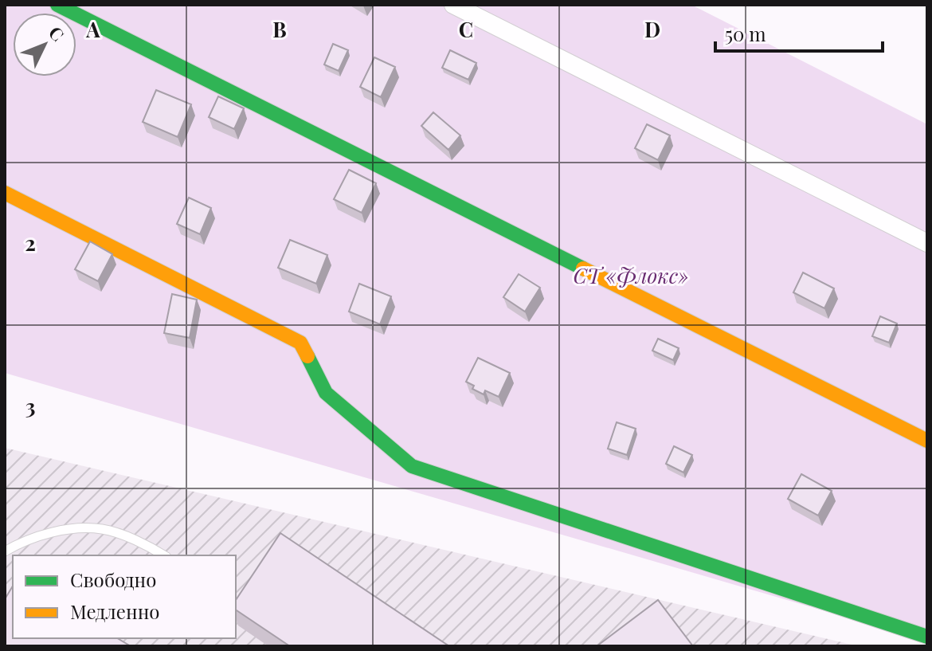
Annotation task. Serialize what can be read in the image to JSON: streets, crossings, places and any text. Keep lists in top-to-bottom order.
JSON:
{
  "parks": ["СТ «Флокс»"],
  "legend": ["Свободно", "Медленно"],
  "scale_bar": "50 m",
  "north": "top right",
  "grid": {
    "columns": [
      "A",
      "B",
      "C",
      "D"
    ],
    "rows": ["2", "3"]
  }
}
